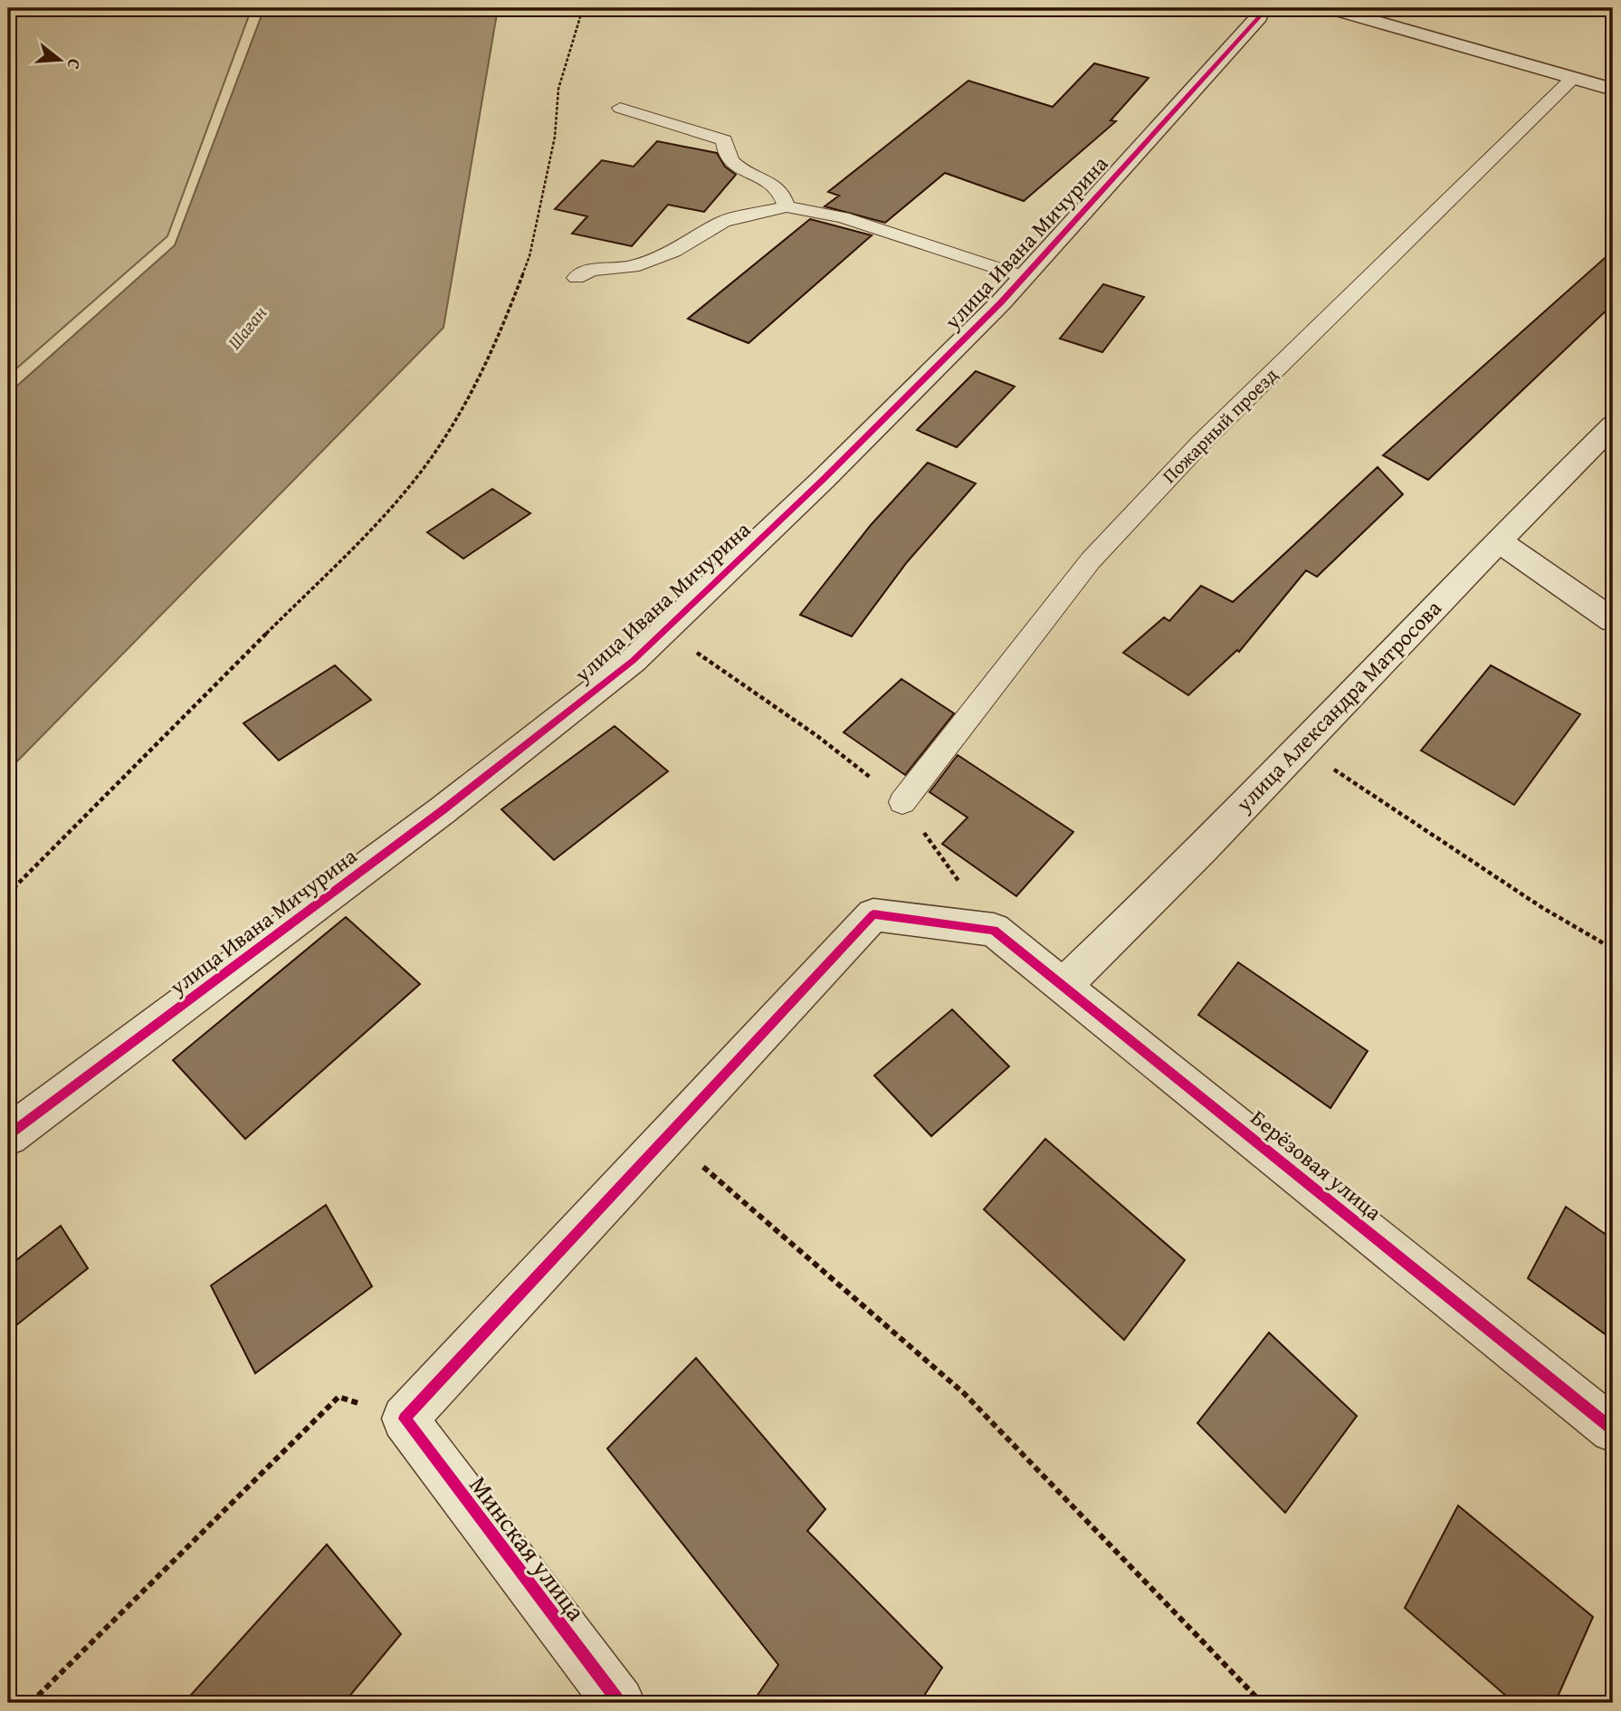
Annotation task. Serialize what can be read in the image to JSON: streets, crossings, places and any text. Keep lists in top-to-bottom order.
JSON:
{
  "streets": {
    "street": [
      "улица Ивана Мичурина",
      "улица Александра Матросова",
      "Берёзовая улица",
      "Минская улица"
    ],
    "lane": ["Пожарный проезд"]
  },
  "crossings": [
    ["улица Александра Матросова", "Берёзовая улица"]
  ],
  "water": ["Шаған"],
  "north": "right"
}
